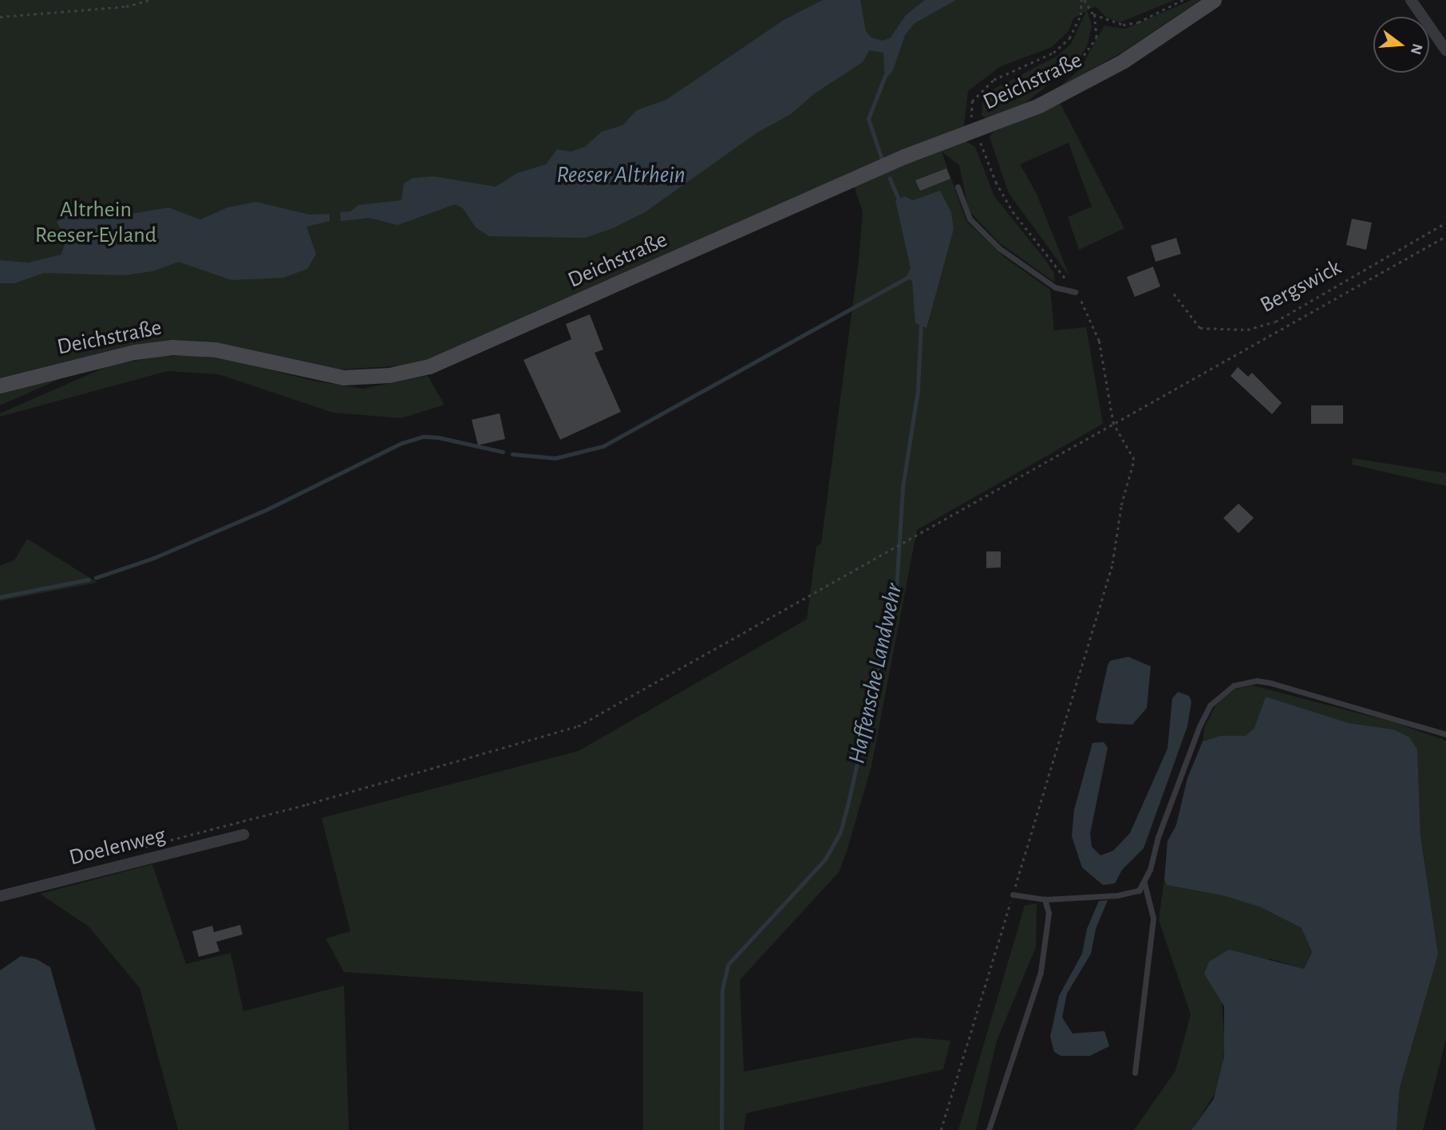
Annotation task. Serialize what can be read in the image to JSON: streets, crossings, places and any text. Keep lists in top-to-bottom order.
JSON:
{
  "streets": {
    "street": ["Deichstraße", "Doelenweg"],
    "path": ["Bergswick"]
  },
  "water": ["Reeser Altrhein", "Haffensche Landwehr"],
  "parks": ["Altrhein Reeser-Eyland"],
  "north": "right"
}
